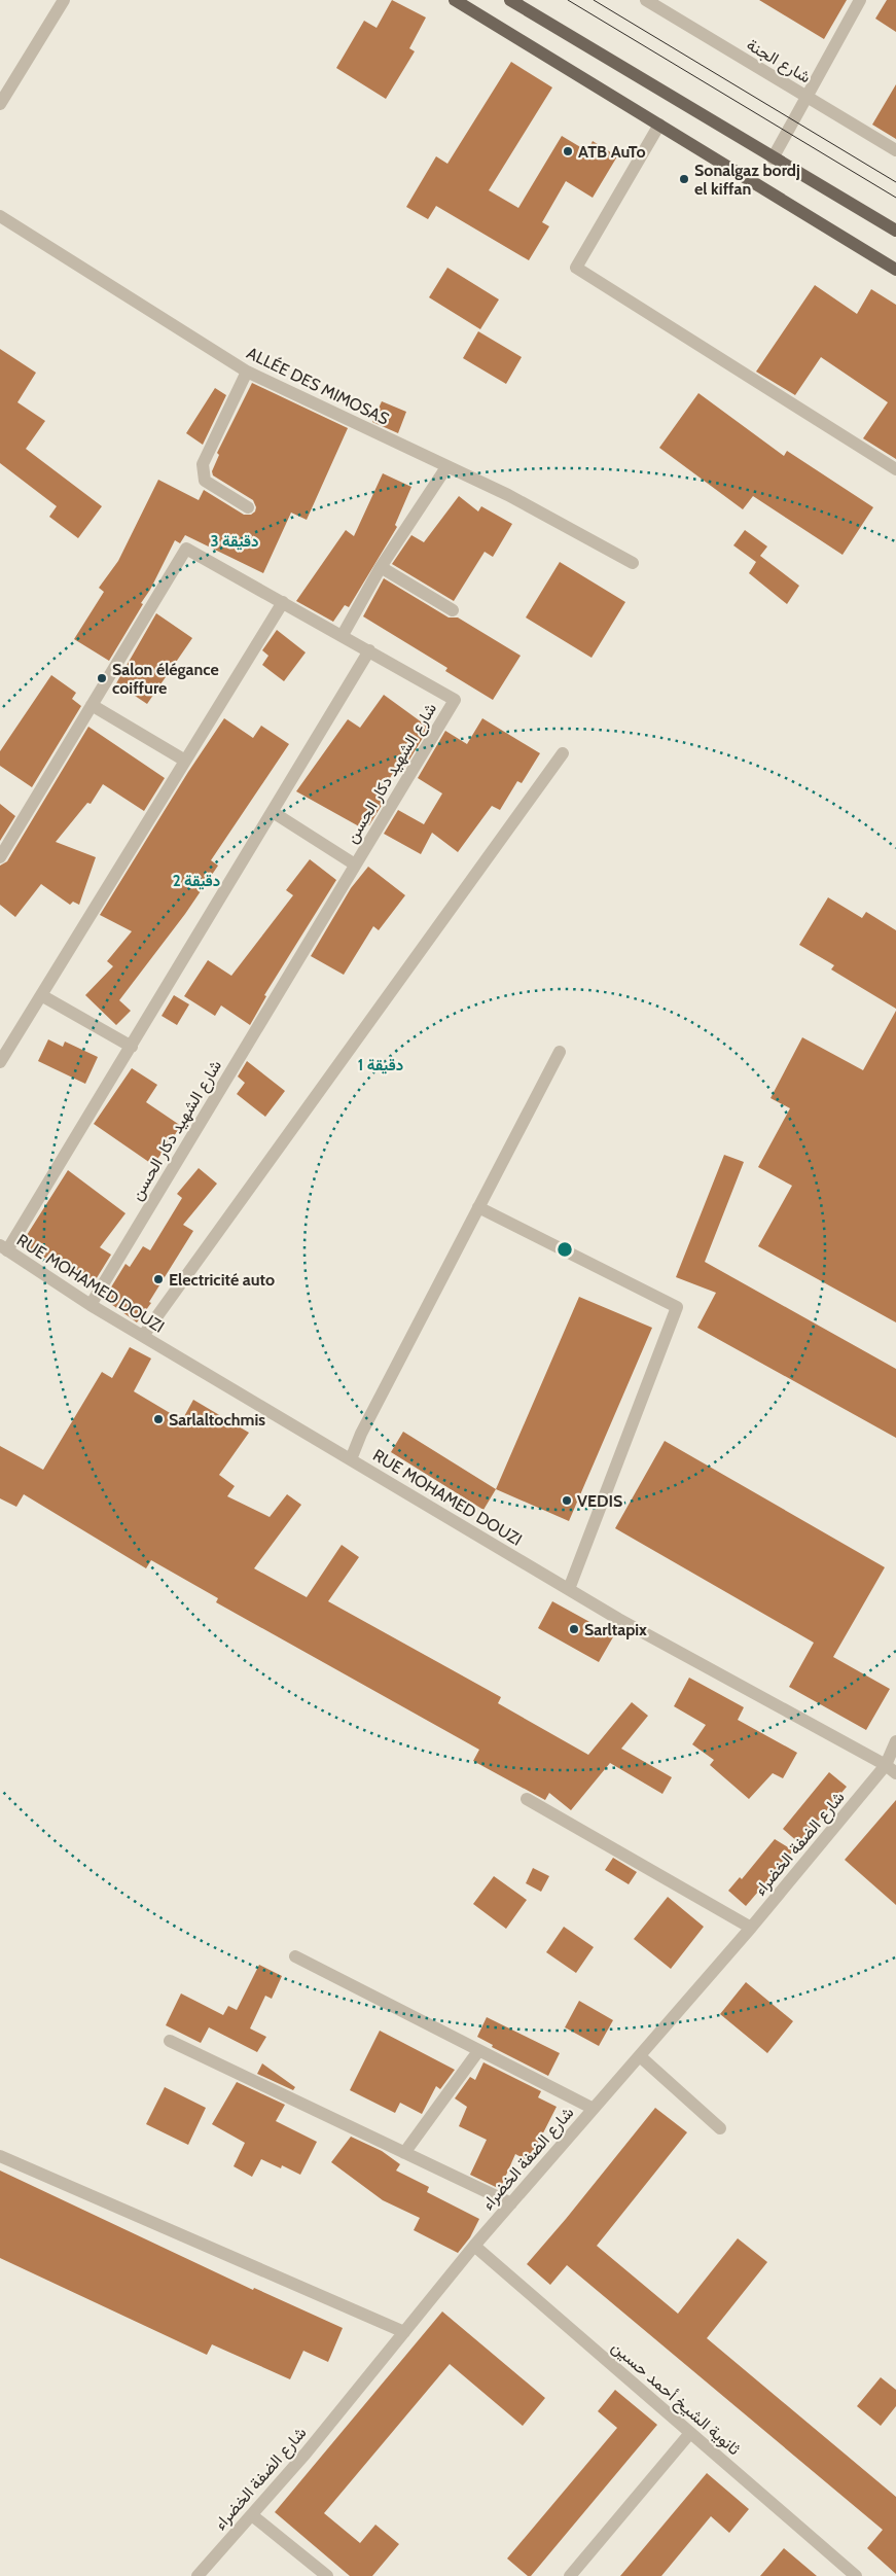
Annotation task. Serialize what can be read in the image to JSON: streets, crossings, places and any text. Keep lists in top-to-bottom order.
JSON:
{
  "streets": {
    "street": [
      "شارع الجنة",
      "ALLÉE DES MIMOSAS",
      "شارع الشهيد دكار الحسن",
      "RUE MOHAMED DOUZI",
      "شارع الضفة الخضراء",
      "ثانوية الشيخ أحمد حسين"
    ]
  },
  "crossings": [
    ["شارع الشهيد دكار الحسن", "RUE MOHAMED DOUZI"],
    ["RUE MOHAMED DOUZI", "شارع الضفة الخضراء"],
    ["شارع الضفة الخضراء", "ثانوية الشيخ أحمد حسين"]
  ],
  "places": [
    "ATB AuTo",
    "Sonalgaz bordj el kiffan",
    "Salon élégance coiffure",
    "Electricité auto",
    "Sarlaltochmis",
    "VEDIS",
    "Sarltapix"
  ],
  "rings": ["3 دقيقة", "2 دقيقة", "1 دقيقة"]
}
